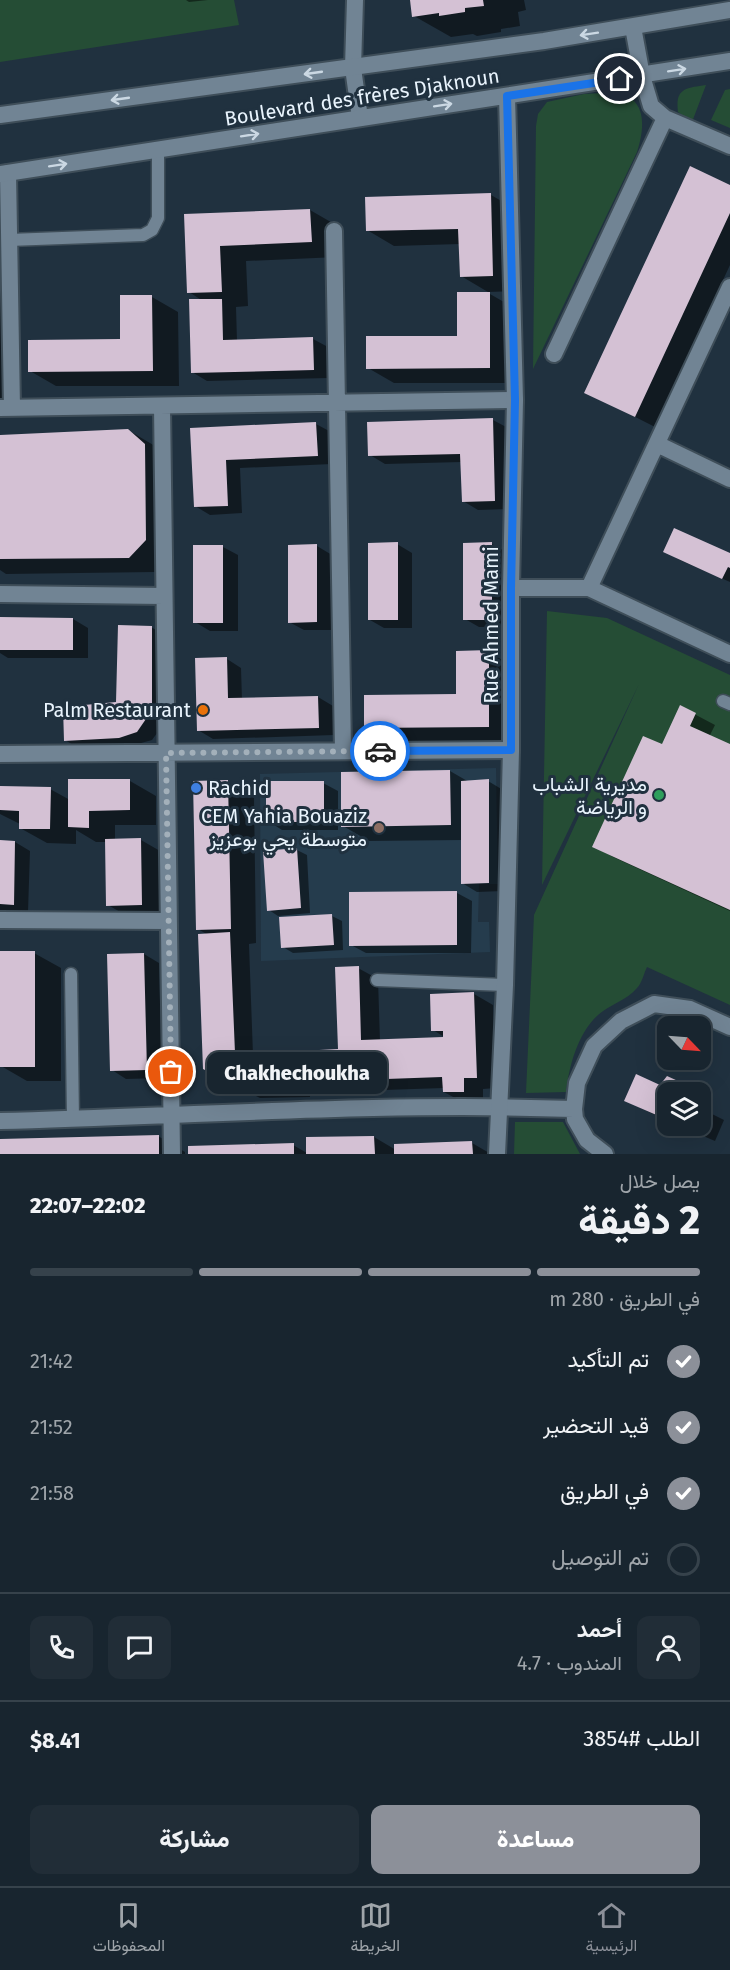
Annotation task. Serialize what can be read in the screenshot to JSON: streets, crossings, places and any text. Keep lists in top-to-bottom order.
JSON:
{
  "streets": {
    "street": ["Boulevard des frères Djaknoun", "Rue Ahmed Mami"]
  },
  "crossings": [
    ["Boulevard des frères Djaknoun", "Rue Ahmed Mami"]
  ],
  "places": [
    "Palm Restaurant",
    "Rachid",
    "مديرية الشباب و الرياضة",
    "CEM Yahia Bouaziz متوسطة يحي بوعزيز",
    "Chakhechoukha"
  ],
  "north": "bottom right",
  "page": {
    "bubble": "Chakhechoukha",
    "heading": ["2 دقيقة", "يصل خلال", "22:02–22:07"],
    "panel": [
      "أحمد",
      "المندوب · 4.7",
      "الطلب #3854",
      "$8.41"
    ],
    "bar": "في الطريق · 280 m",
    "list": [
      ["تم التأكيد", "21:42"],
      ["قيد التحضير", "21:52"],
      ["في الطريق", "21:58"],
      "تم التوصيل"
    ],
    "buttons": ["مساعدة", "مشاركة"],
    "tabs": ["الرئيسية", "الخريطة", "المحفوظات"]
  }
}
